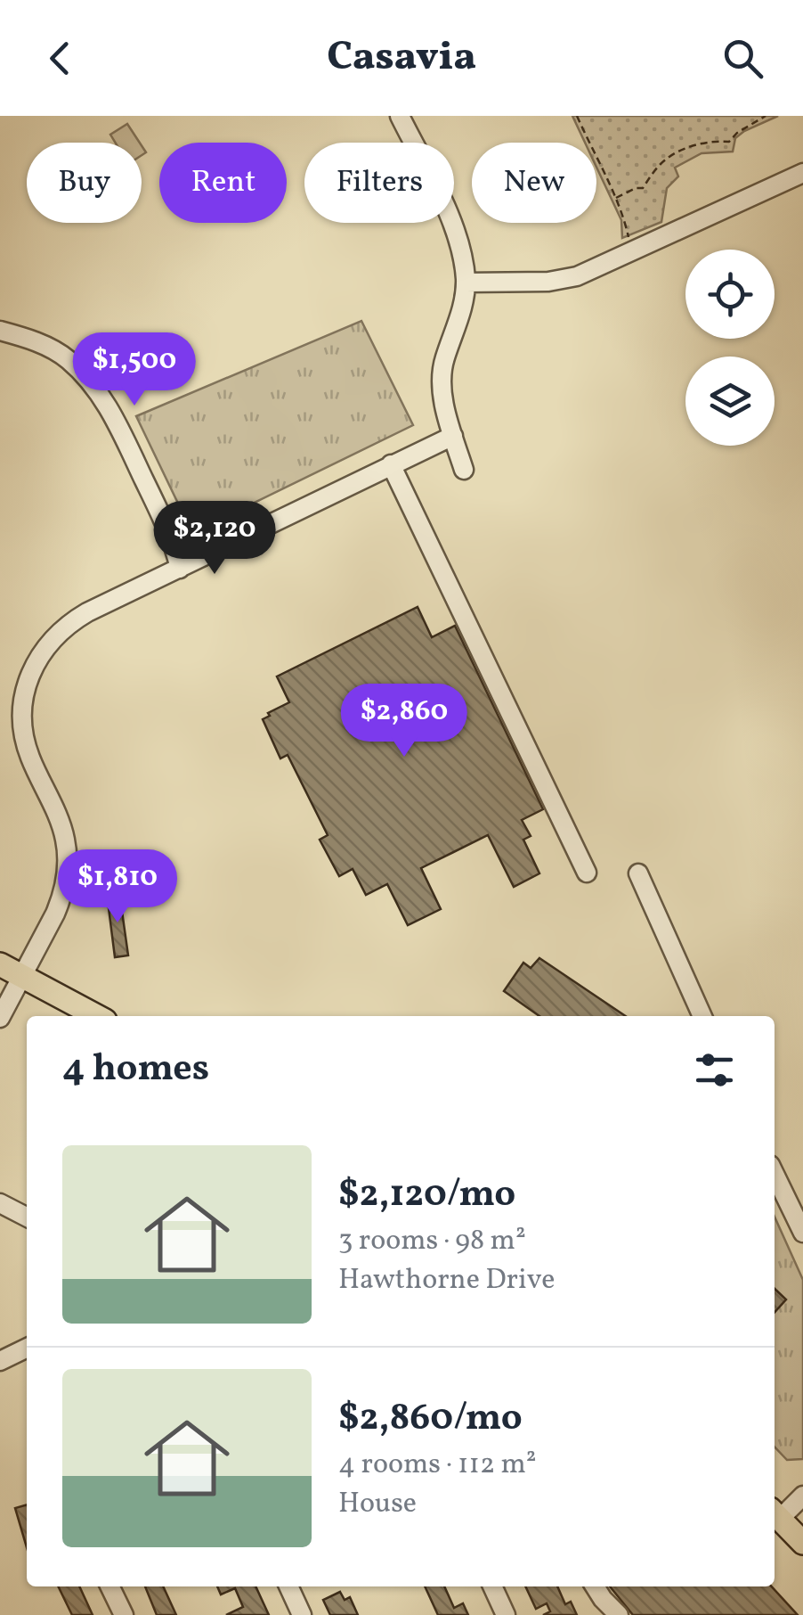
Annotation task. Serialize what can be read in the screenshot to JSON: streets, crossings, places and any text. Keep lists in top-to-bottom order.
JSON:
{
  "page": {
    "header": "Casavia",
    "chip": [
      "Buy",
      "Rent",
      "Filters",
      "New"
    ],
    "price": [
      "$1,500",
      "$2,120",
      "$2,860",
      "$1,810"
    ],
    "heading": "4 homes",
    "list": [
      {
        "name": "$2,120/mo",
        "note": "3 rooms · 98 m² · Hawthorne Drive"
      },
      {
        "name": "$2,860/mo",
        "note": "4 rooms · 112 m² · House"
      }
    ]
  }
}
